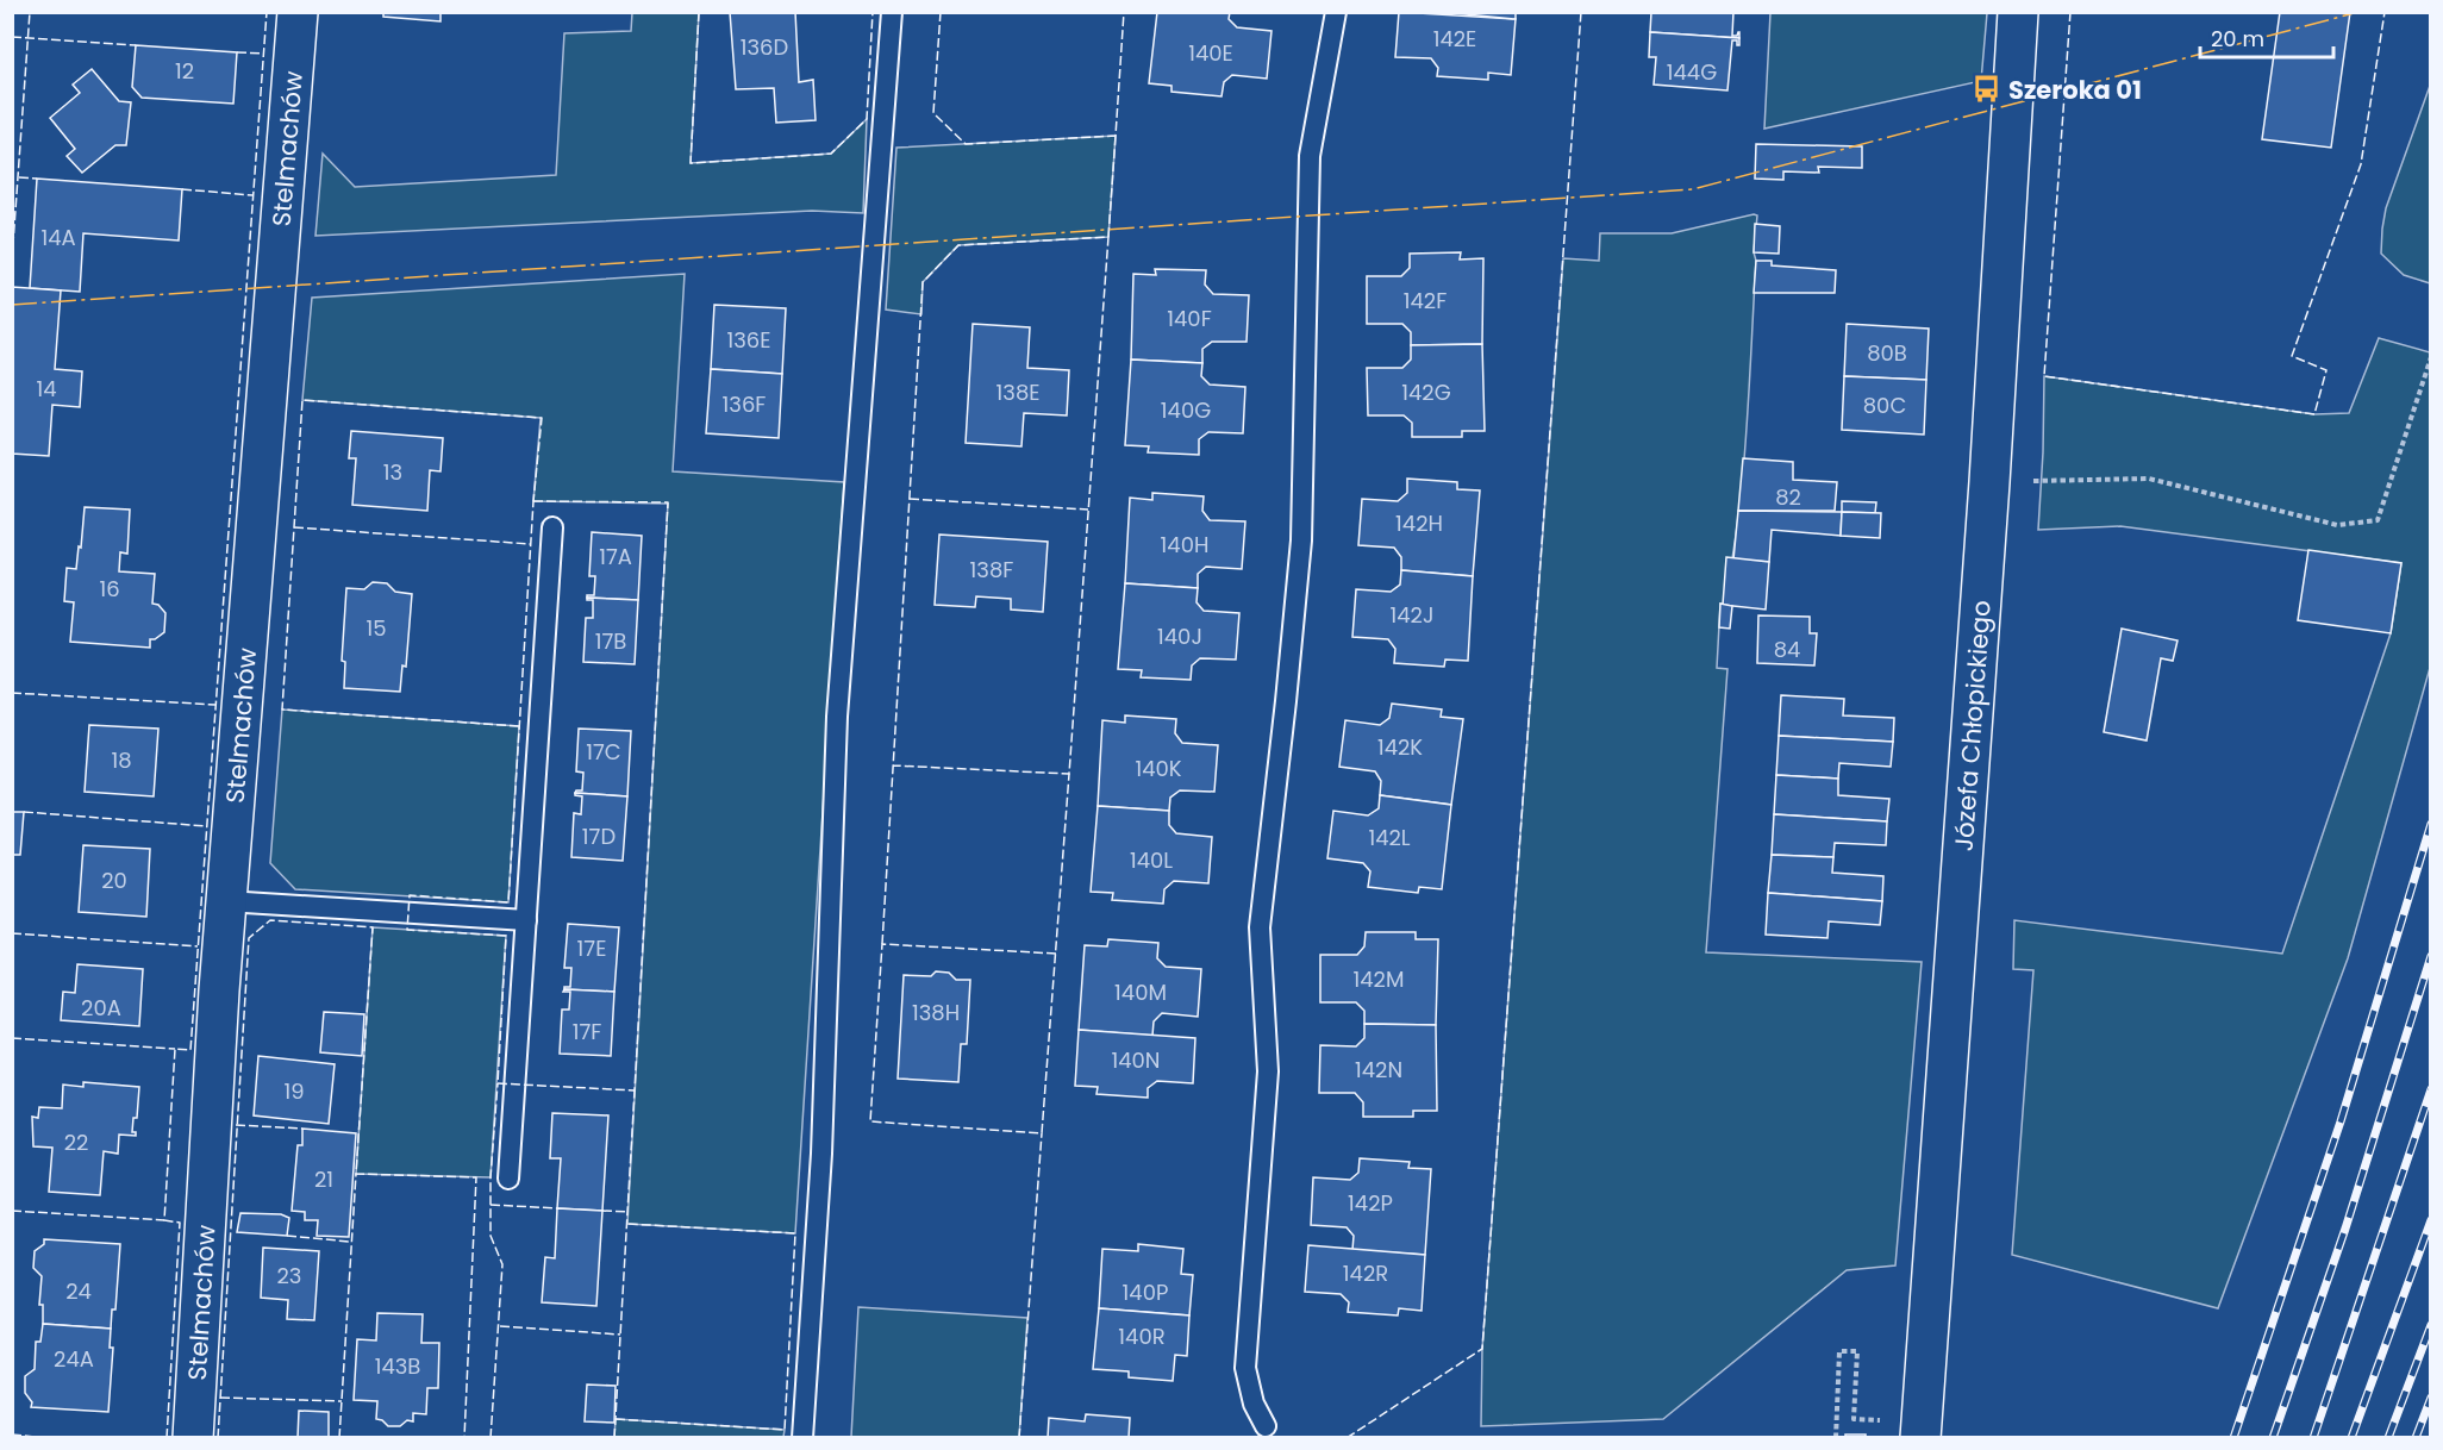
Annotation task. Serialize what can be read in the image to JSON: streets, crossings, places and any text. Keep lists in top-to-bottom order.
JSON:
{
  "streets": {
    "street": ["Stelmachów", "Józefa Chłopickiego"]
  },
  "places": {
    "bus stop": ["Szeroka 01"]
  },
  "house_numbers": [
    "142E",
    "136D",
    "140E",
    "12",
    "144G",
    "14A",
    "142F",
    "140F",
    "136E",
    "80B",
    "14",
    "138E",
    "142G",
    "136F",
    "80C",
    "140G",
    "13",
    "82",
    "142H",
    "140H",
    "17A",
    "138F",
    "16",
    "142J",
    "15",
    "140J",
    "17B",
    "84",
    "142K",
    "17C",
    "18",
    "140K",
    "17D",
    "142L",
    "140L",
    "20",
    "17E",
    "142M",
    "140M",
    "20A",
    "138H",
    "17F",
    "140N",
    "142N",
    "19",
    "22",
    "21",
    "142P",
    "142R",
    "23",
    "24",
    "140P",
    "140R",
    "24A",
    "143B"
  ],
  "scale_bar": "20 m"
}
